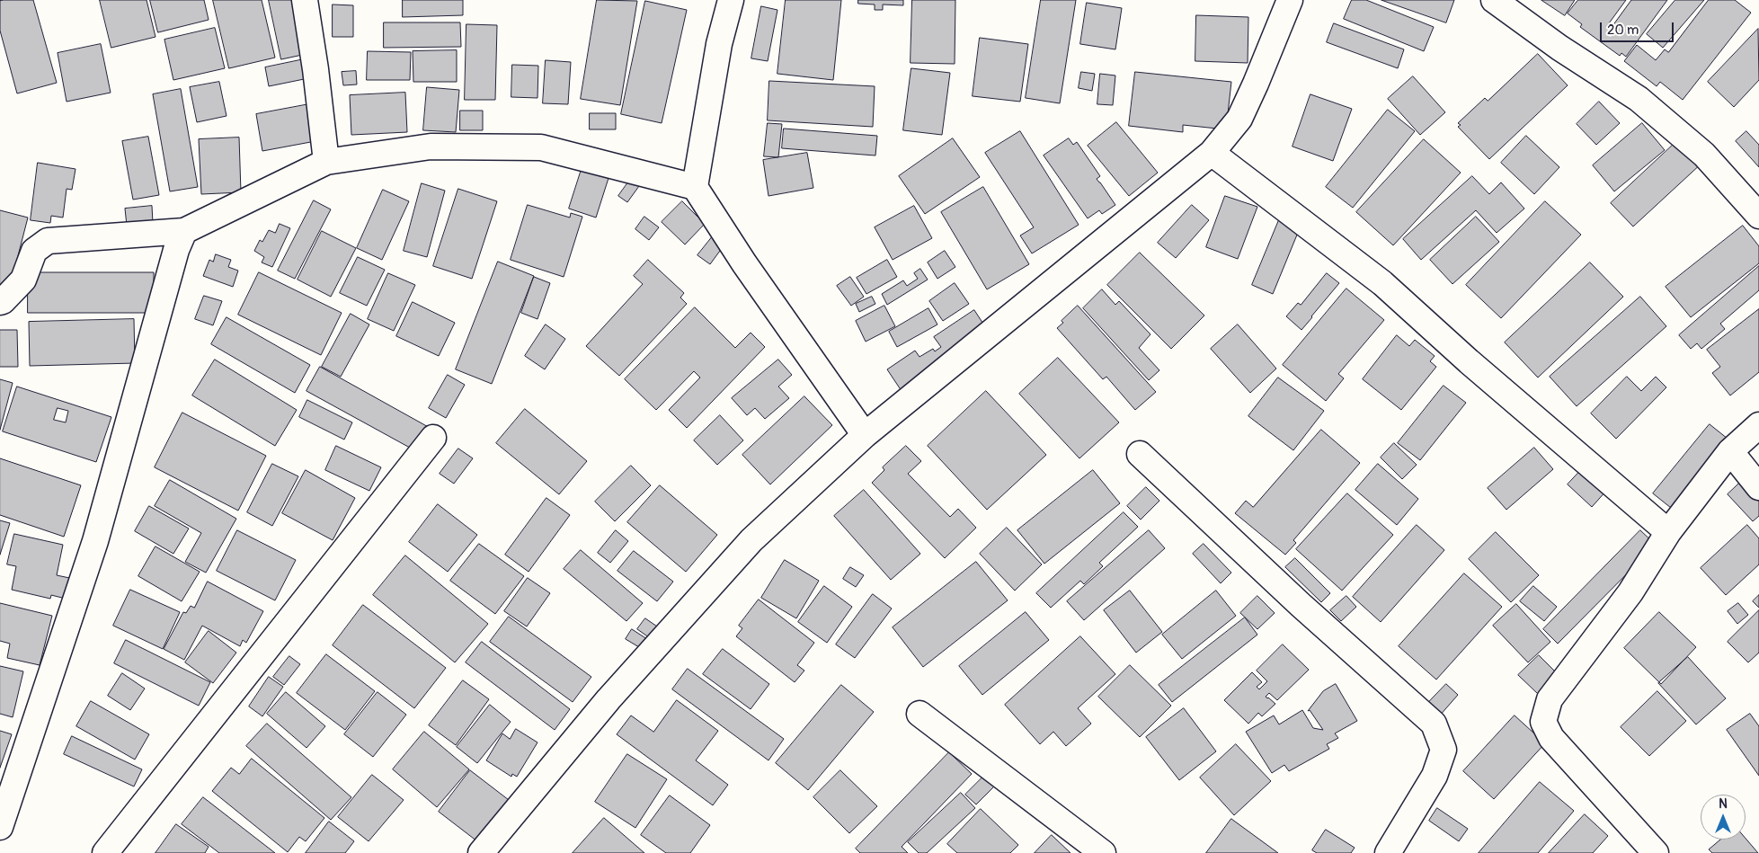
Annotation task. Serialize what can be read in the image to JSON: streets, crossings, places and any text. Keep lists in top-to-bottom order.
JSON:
{
  "scale_bar": "20 m",
  "north": "top"
}
